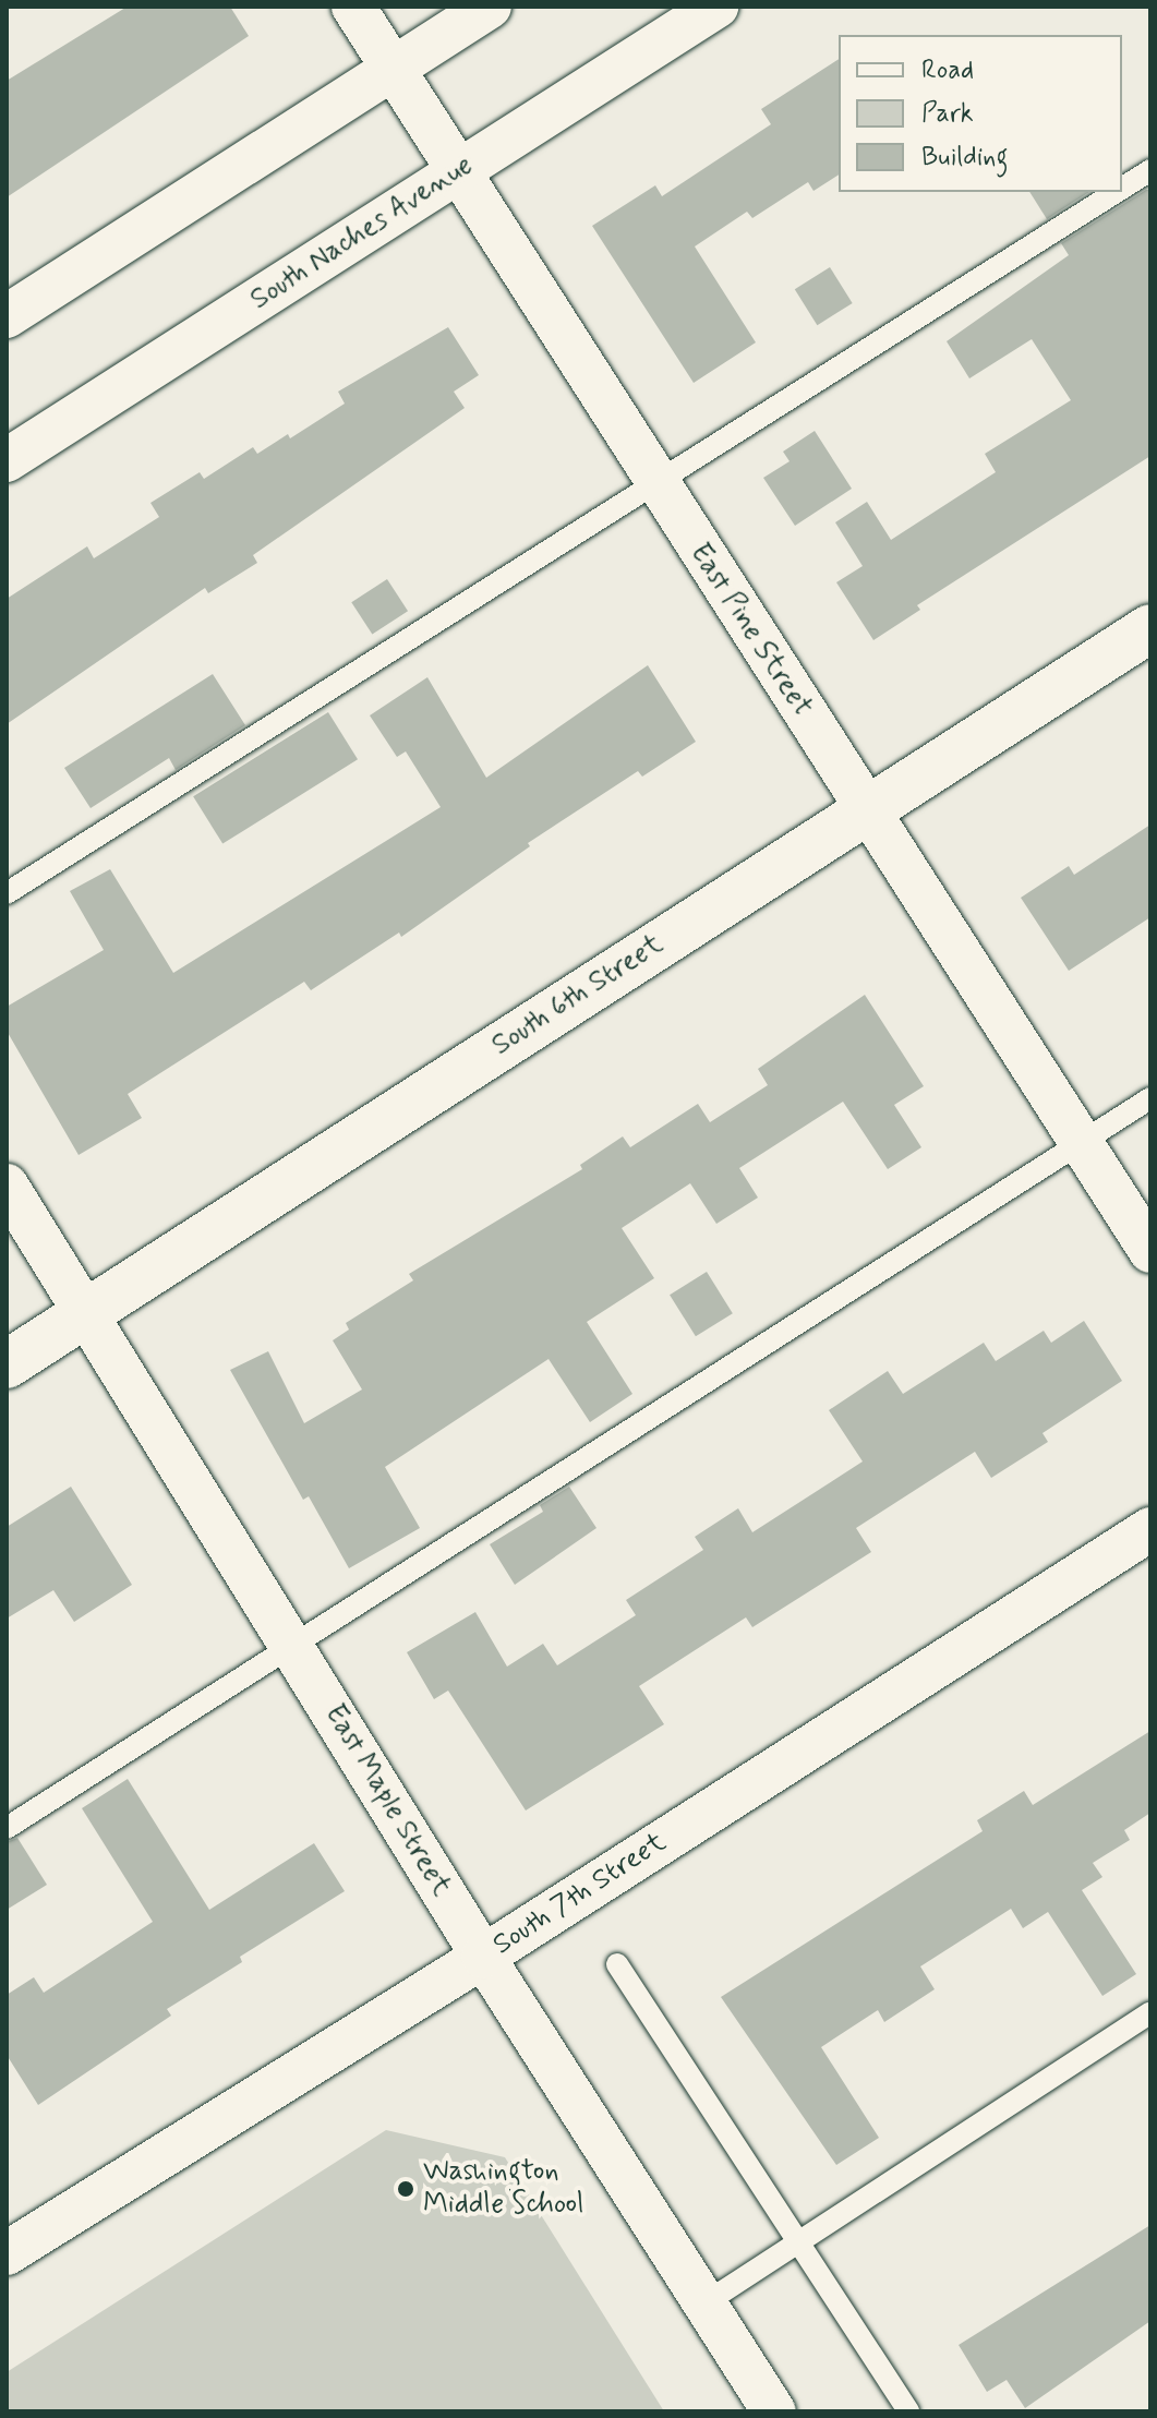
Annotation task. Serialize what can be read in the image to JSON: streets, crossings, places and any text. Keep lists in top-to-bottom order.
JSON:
{
  "streets": {
    "street": [
      "South Naches Avenue",
      "East Pine Street",
      "South 6th Street",
      "East Maple Street",
      "South 7th Street"
    ]
  },
  "crossings": [
    ["South Naches Avenue", "East Pine Street"],
    ["East Pine Street", "South 6th Street"],
    ["South 6th Street", "East Maple Street"],
    ["East Maple Street", "South 7th Street"]
  ],
  "places": ["Washington Middle School"],
  "legend": ["Road", "Park", "Building"]
}
